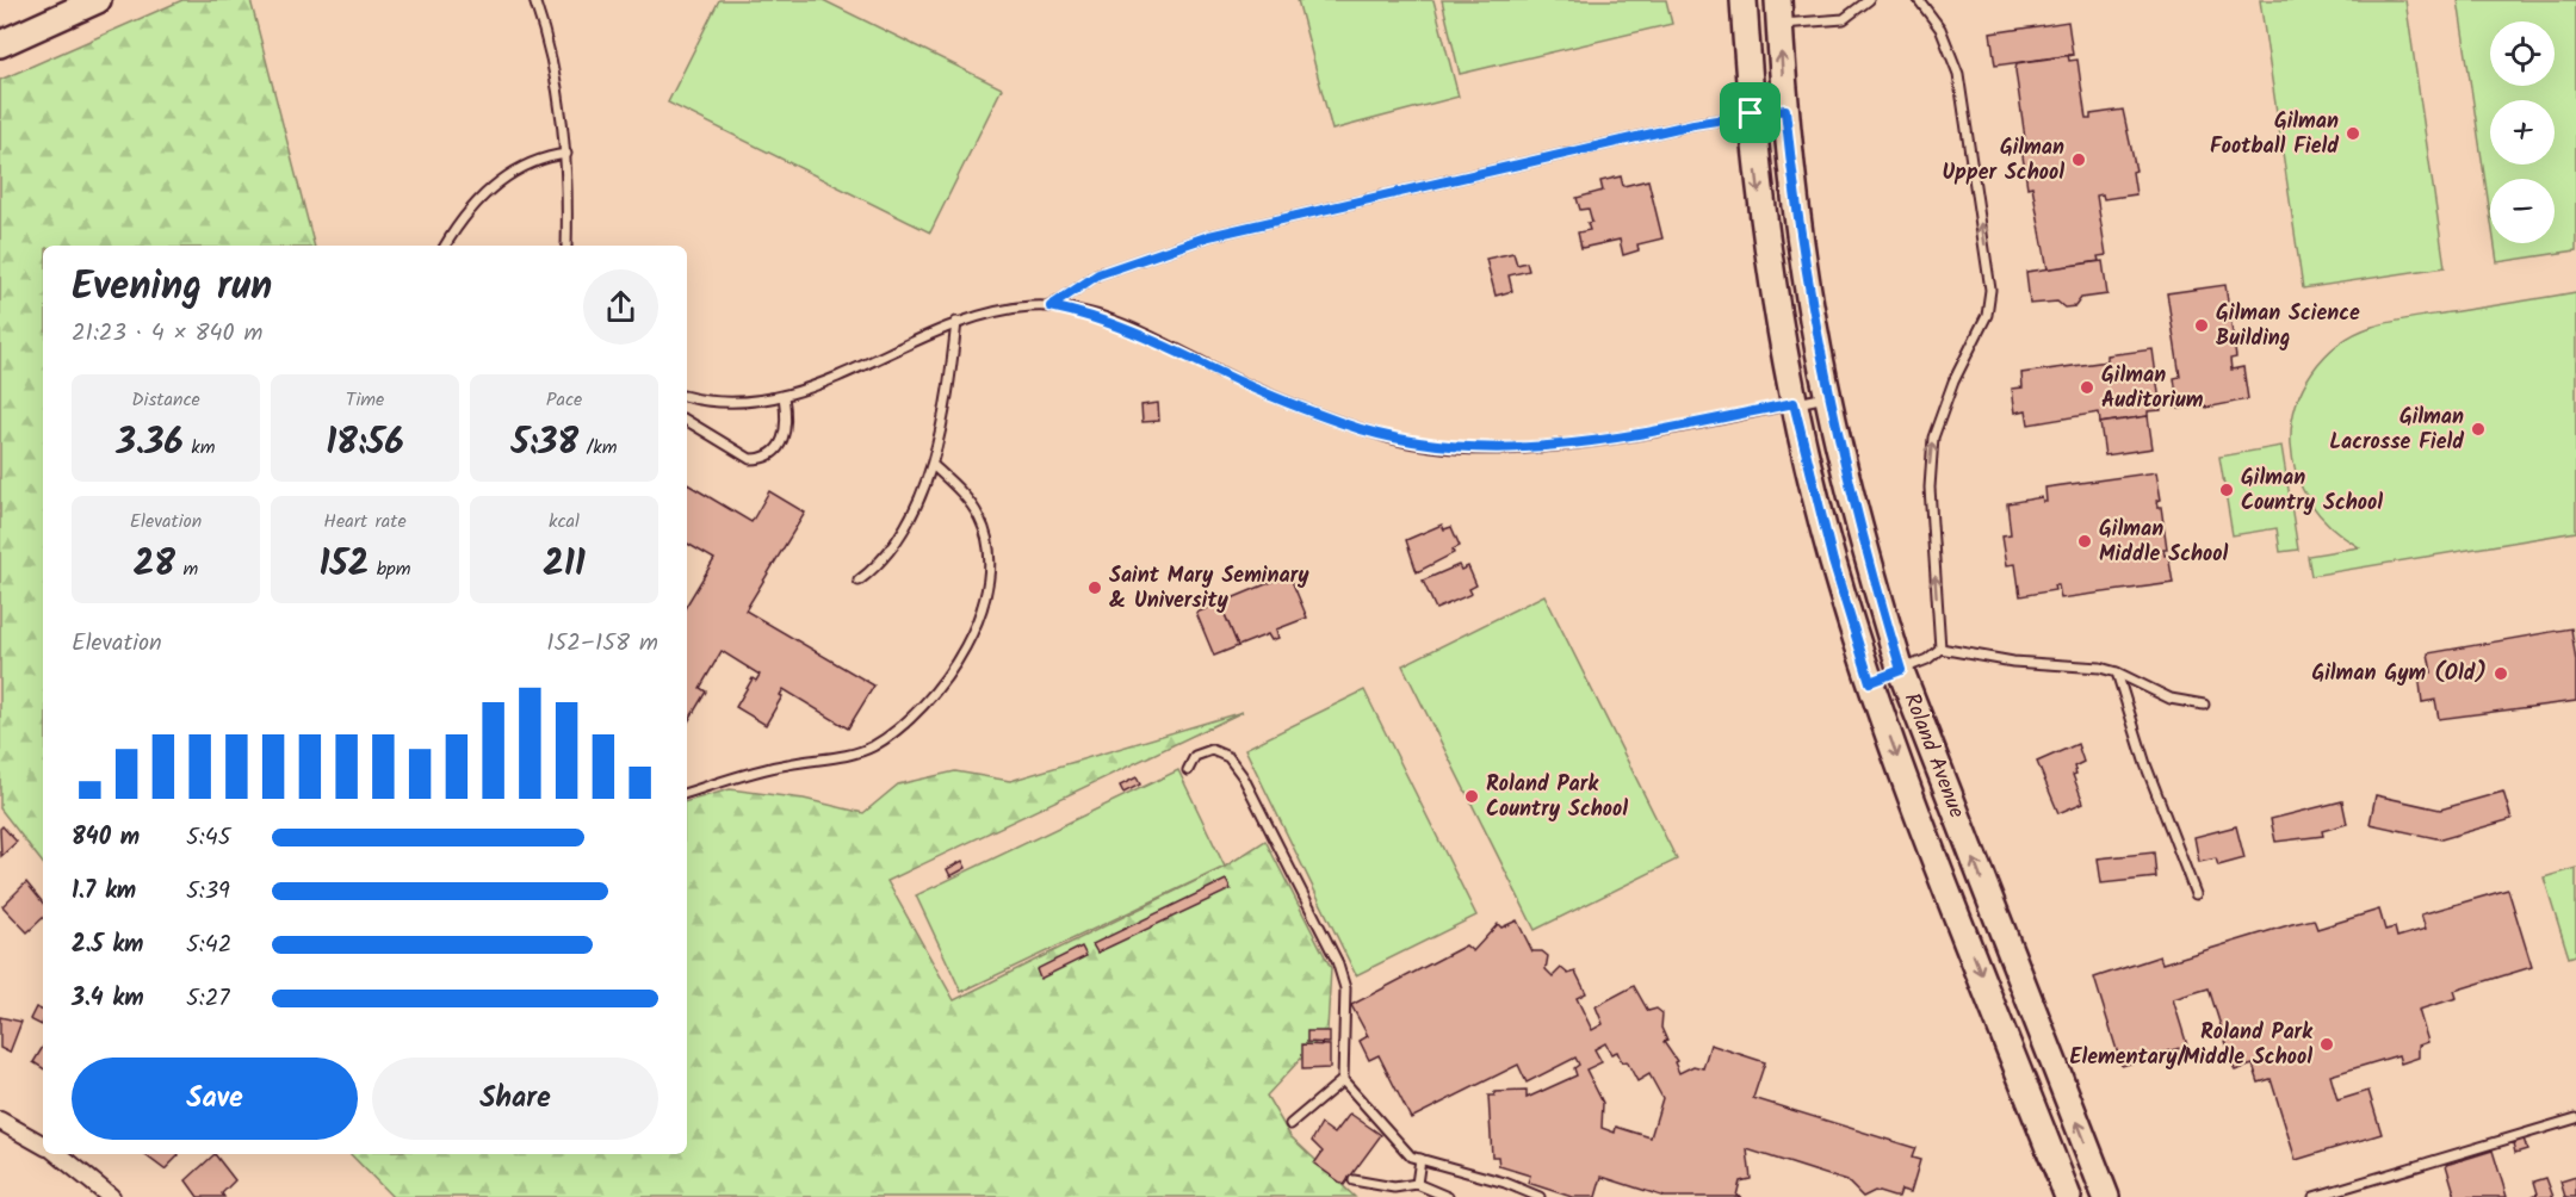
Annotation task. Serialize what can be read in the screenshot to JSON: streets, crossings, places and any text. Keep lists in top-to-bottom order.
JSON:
{
  "streets": {
    "main road": ["Roland Avenue"]
  },
  "places": [
    "Gilman Football Field",
    "Gilman Upper School",
    "Gilman Science Building",
    "Gilman Auditorium",
    "Gilman Lacrosse Field",
    "Gilman Country School",
    "Gilman Middle School",
    "Saint Mary Seminary & University",
    "Gilman Gym (Old)",
    "Roland Park Country School",
    "Roland Park Elementary/Middle School"
  ],
  "page": {
    "map_buttons": ["+", "−"],
    "heading": ["Evening run", "21:23 · 4 × 840 m"],
    "stats": [
      ["Distance", "3.36 km"],
      ["Time", "18:56"],
      ["Pace", "5:38 /km"],
      ["Elevation", "28 m"],
      ["Heart rate", "152 bpm"],
      ["kcal", "211"]
    ],
    "chart": ["Elevation", "152–158 m"],
    "list": [
      {
        "name": "840 m",
        "note": "5:45"
      },
      {
        "name": "1.7 km",
        "note": "5:39"
      },
      {
        "name": "2.5 km",
        "note": "5:42"
      },
      {
        "name": "3.4 km",
        "note": "5:27"
      }
    ],
    "buttons": ["Save", "Share"]
  }
}
